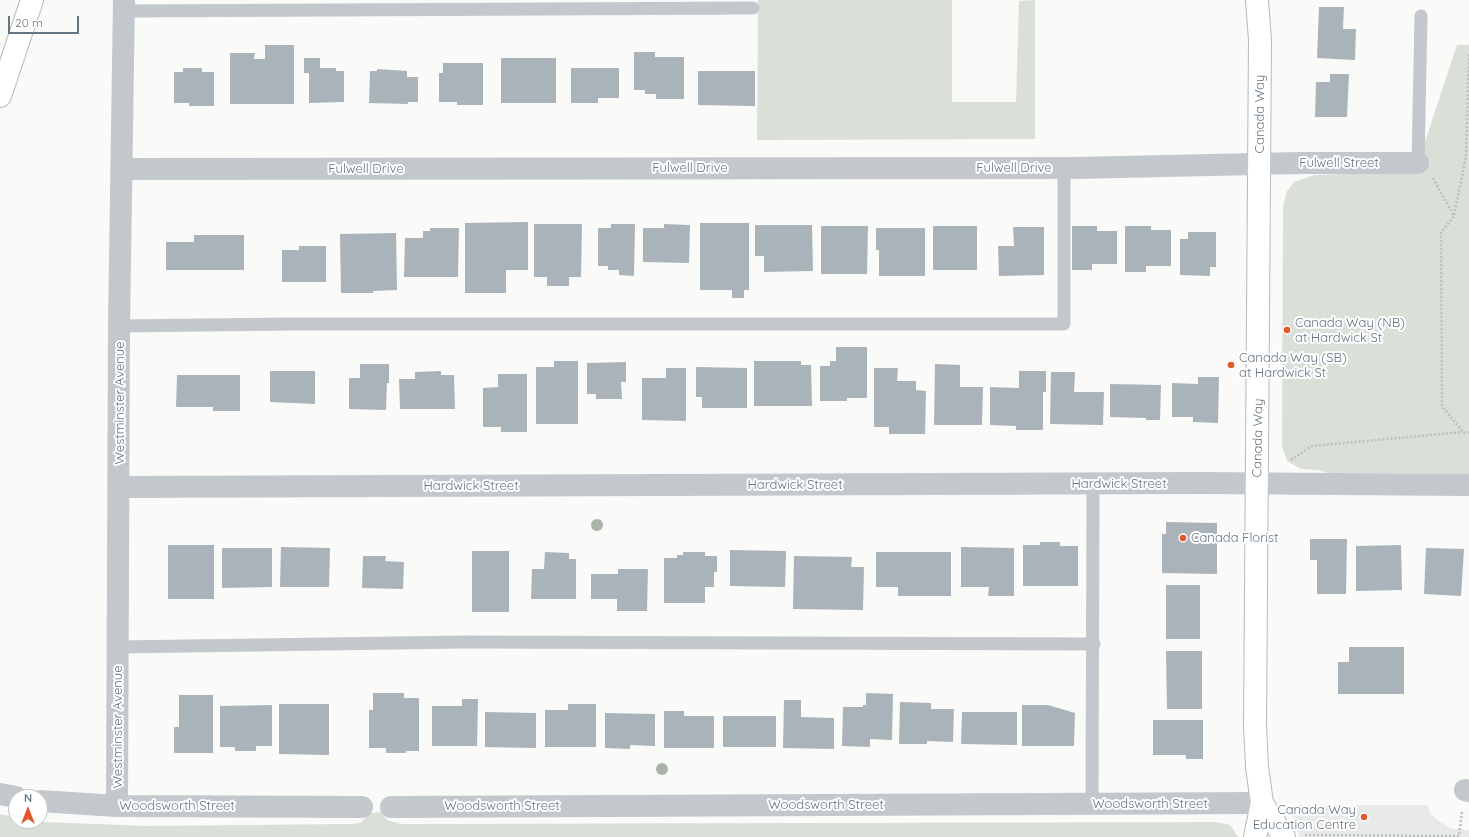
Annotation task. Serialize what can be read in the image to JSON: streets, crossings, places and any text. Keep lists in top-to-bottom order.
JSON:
{
  "streets": {
    "main road": ["Canada Way"],
    "street": [
      "Fulwell Street",
      "Fulwell Drive",
      "Westminster Avenue",
      "Hardwick Street",
      "Woodsworth Street"
    ]
  },
  "crossings": [
    ["Canada Way", "Fulwell Street"],
    ["Canada Way", "Fulwell Drive"],
    ["Canada Way", "Hardwick Street"],
    ["Canada Way", "Woodsworth Street"],
    ["Fulwell Street", "Fulwell Drive"],
    ["Fulwell Drive", "Westminster Avenue"],
    ["Westminster Avenue", "Hardwick Street"],
    ["Westminster Avenue", "Woodsworth Street"]
  ],
  "places": [
    "Canada Way (NB) at Hardwick St",
    "Canada Way (SB) at Hardwick St",
    "Canada Florist",
    "Canada Way Education Centre"
  ],
  "scale_bar": "20 m",
  "north": "top"
}
